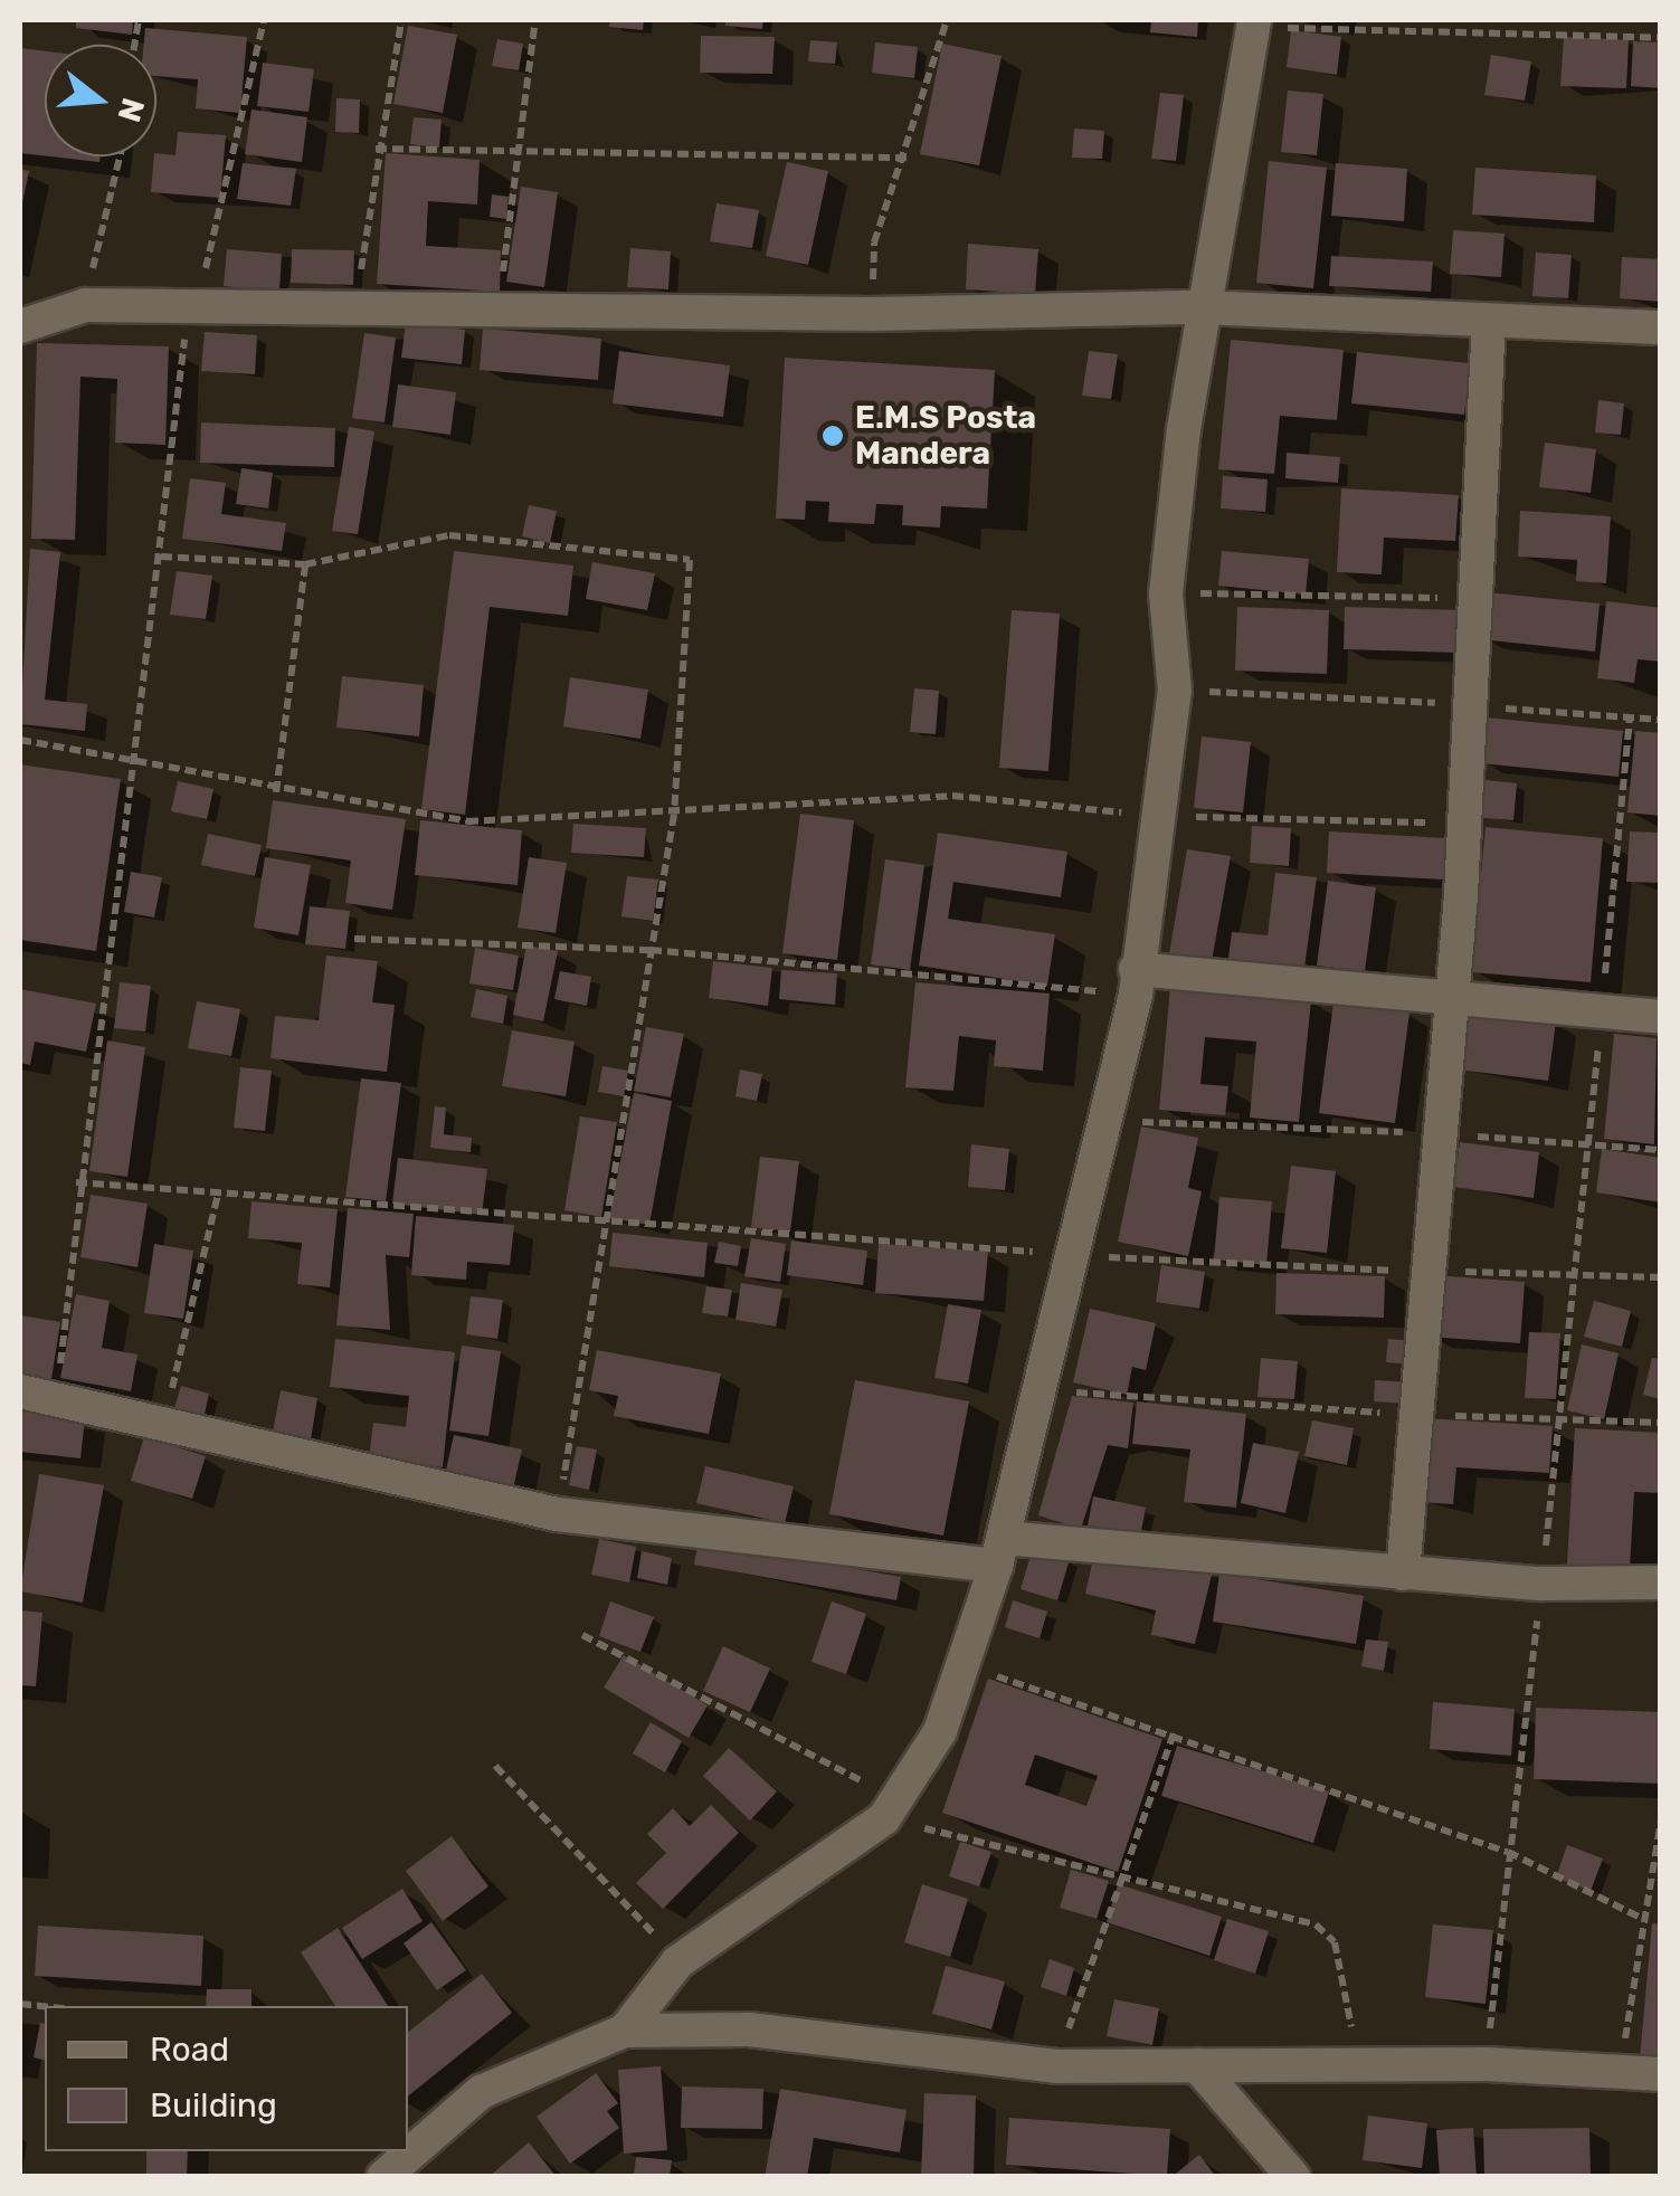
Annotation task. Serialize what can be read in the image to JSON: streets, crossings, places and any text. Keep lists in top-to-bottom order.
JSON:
{
  "places": ["E.M.S Posta Mandera"],
  "legend": ["Road", "Building"],
  "north": "right"
}
